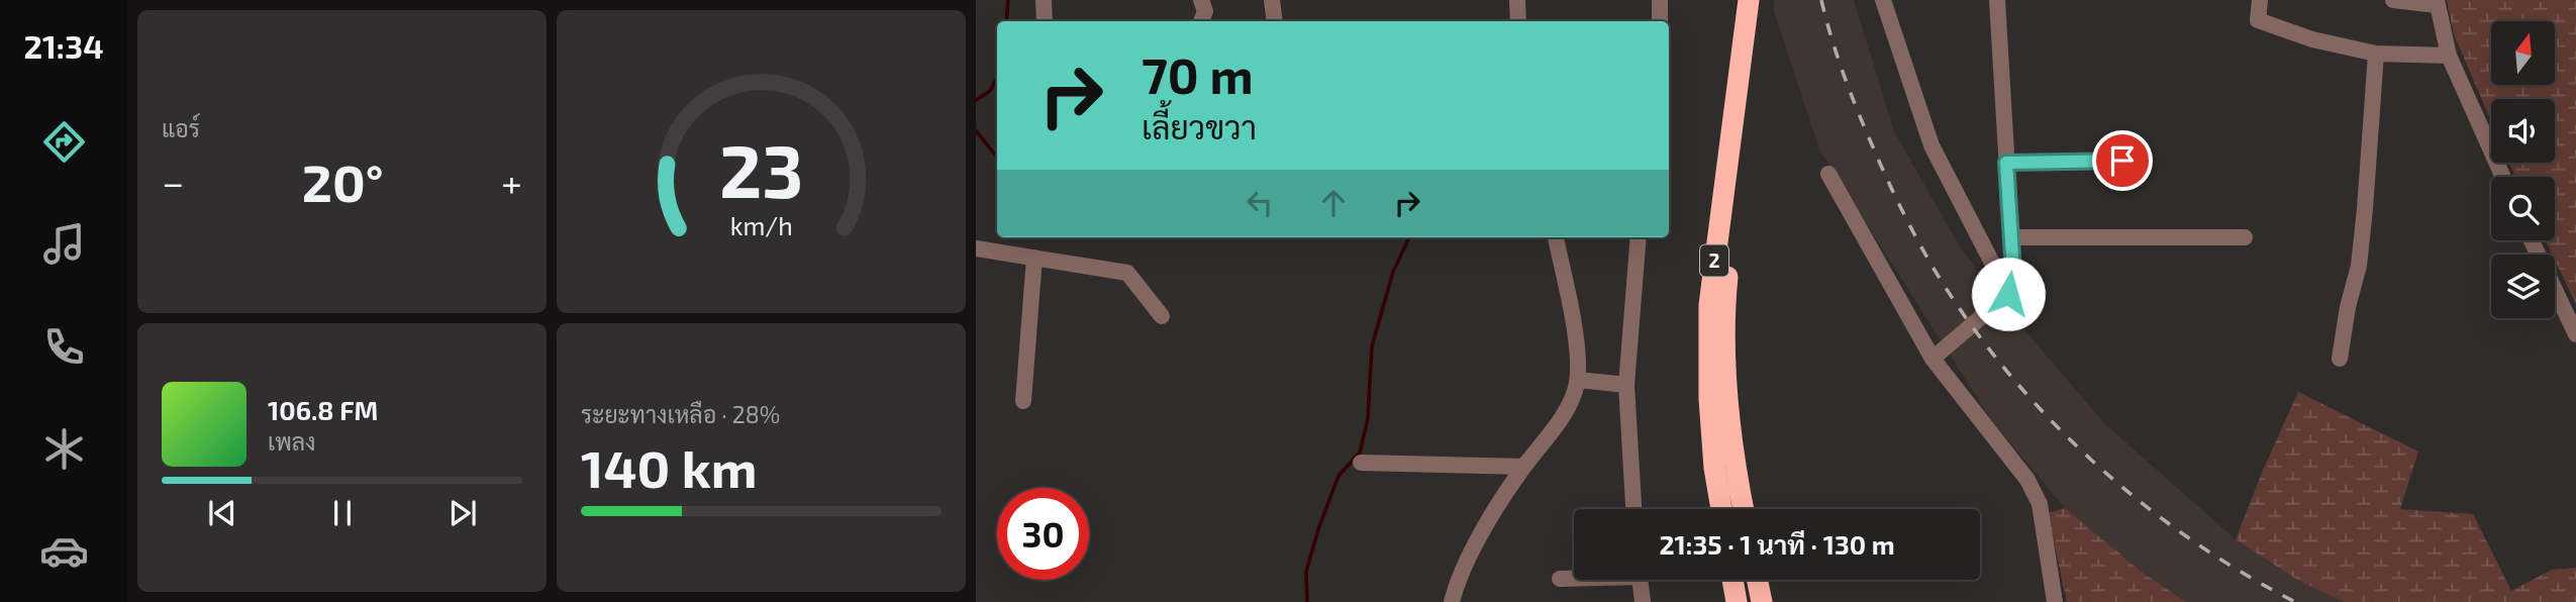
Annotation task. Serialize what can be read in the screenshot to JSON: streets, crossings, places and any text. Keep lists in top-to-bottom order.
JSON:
{
  "streets": {
    "highway": ["2"]
  },
  "north": "top",
  "page": {
    "tabs": "21:34",
    "tile": [
      "แอร์",
      ["ระยะทางเหลือ · 28%", "140 km"]
    ],
    "turn": ["70 m", "เลี้ยวขวา"],
    "heat": ["−", "20°", "+"],
    "song": ["106.8 FM", "เพลง"],
    "limit": "30",
    "trip": "21:35 · 1 นาที · 130 m",
    "gauge": ["23", "km/h"]
  }
}
